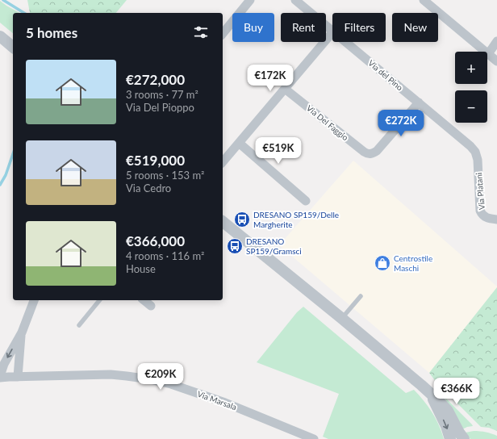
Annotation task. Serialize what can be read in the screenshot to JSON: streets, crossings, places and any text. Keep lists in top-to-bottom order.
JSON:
{
  "streets": {
    "street": [
      "Via del Pino",
      "Via Del Faggio",
      "Via Platani",
      "Via Marsala"
    ]
  },
  "crossings": [
    ["Via del Pino", "Via Del Faggio"],
    ["Via del Pino", "Via Platani"]
  ],
  "places": {
    "bus stop": ["DRESANO SP159/Delle Margherite", "DRESANO SP159/Gramsci"],
    "shop": ["Centrostile Maschi"]
  },
  "page": {
    "chip": [
      "Buy",
      "Rent",
      "Filters",
      "New"
    ],
    "heading": "5 homes",
    "map_buttons": ["+", "−"],
    "list": [
      {
        "name": "€272,000",
        "note": "3 rooms · 77 m² · Via Del Pioppo"
      },
      {
        "name": "€519,000",
        "note": "5 rooms · 153 m² · Via Cedro"
      },
      {
        "name": "€366,000",
        "note": "4 rooms · 116 m² · House"
      }
    ],
    "price": [
      "€172K",
      "€272K",
      "€519K",
      "€209K",
      "€366K"
    ]
  }
}
